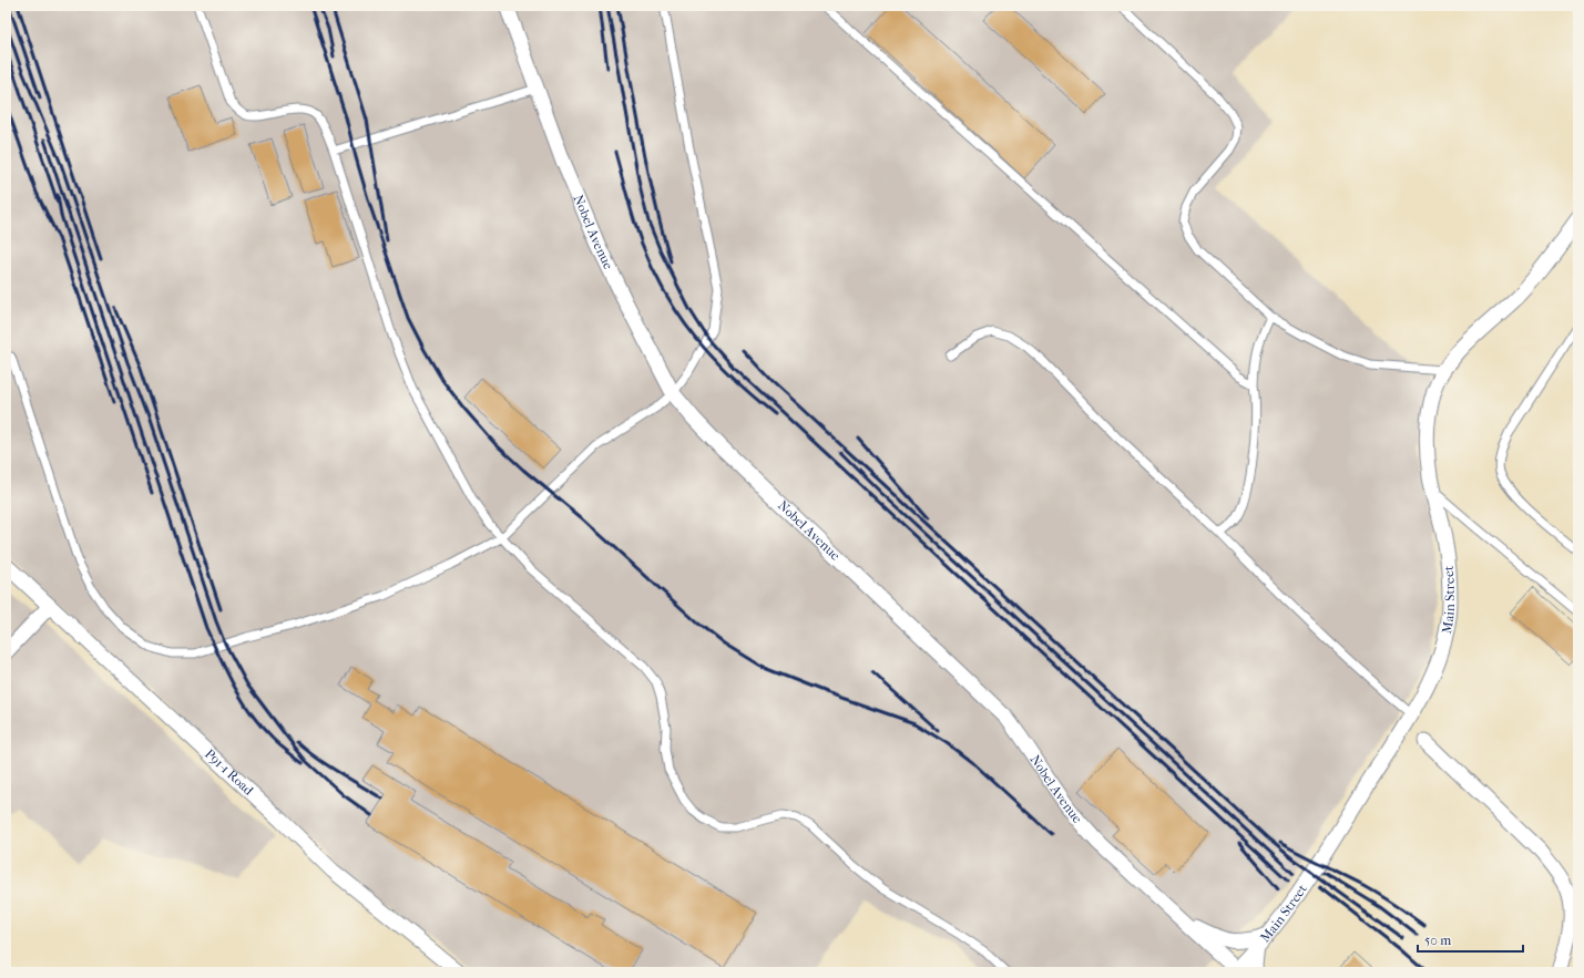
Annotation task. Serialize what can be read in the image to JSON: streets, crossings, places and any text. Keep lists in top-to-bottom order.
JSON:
{
  "streets": {
    "street": ["Nobel Avenue", "Main Street", "P91-1 Road"]
  },
  "crossings": [
    ["Nobel Avenue", "Main Street"]
  ],
  "scale_bar": "50 m"
}
